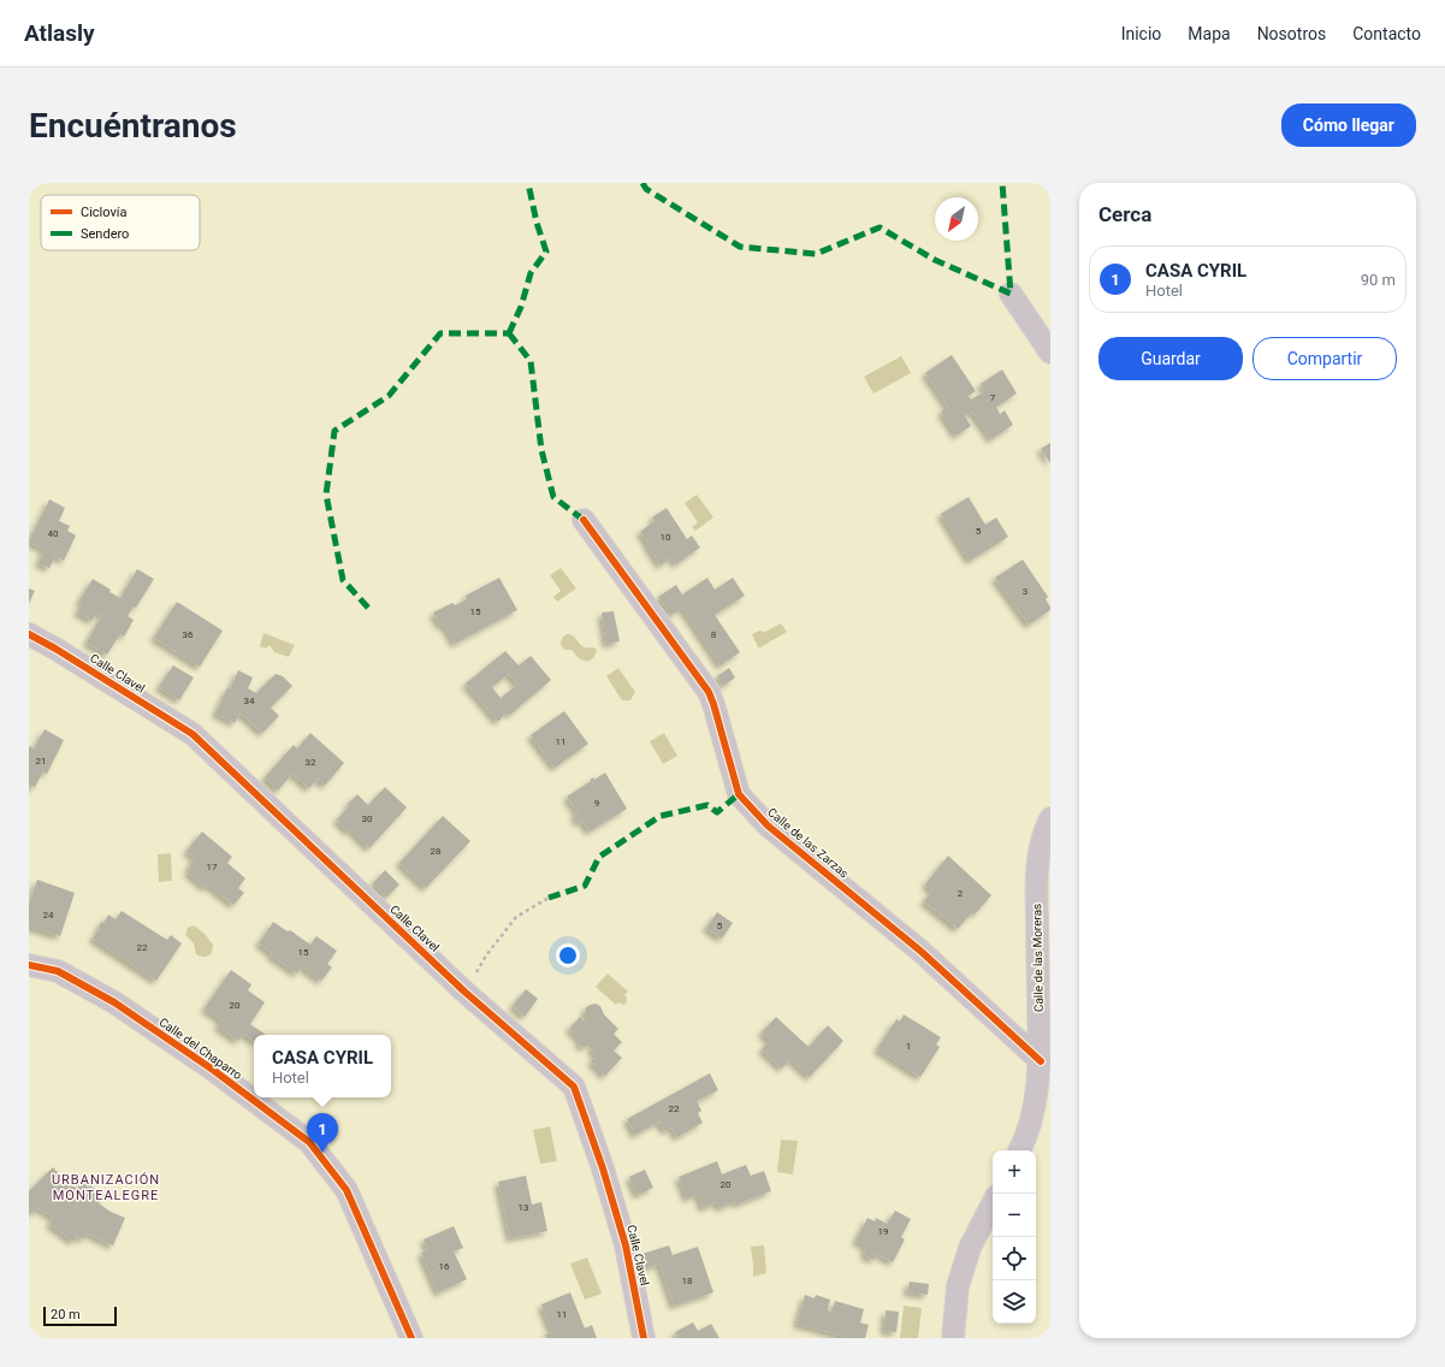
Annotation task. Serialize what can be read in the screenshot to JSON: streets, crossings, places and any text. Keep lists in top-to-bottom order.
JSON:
{
  "streets": {
    "street": [
      "Calle Clavel",
      "Calle de las Zarzas",
      "Calle de las Moreras",
      "Calle del Chaparro"
    ]
  },
  "crossings": [
    ["Calle de las Zarzas", "Calle de las Moreras"]
  ],
  "districts": ["URBANIZACIÓN MONTEALEGRE"],
  "house_numbers": [
    "7",
    "5",
    "40",
    "10",
    "3",
    "15",
    "36",
    "8",
    "34",
    "11",
    "21",
    "32",
    "9",
    "30",
    "28",
    "17",
    "2",
    "24",
    "5",
    "22",
    "15",
    "20",
    "1",
    "22",
    "20",
    "13",
    "19",
    "16",
    "18",
    "11"
  ],
  "legend": ["Ciclovía", "Sendero"],
  "scale_bar": "20 m",
  "north": "bottom left",
  "page": {
    "header": "Atlasly",
    "nav": [
      "Inicio",
      "Mapa",
      "Nosotros",
      "Contacto"
    ],
    "buttons": [
      "Cómo llegar",
      ["Guardar", "Compartir"]
    ],
    "title": "Encuéntranos",
    "heading": "Cerca",
    "list": [
      {
        "mark": "1",
        "name": "CASA CYRIL",
        "note": "Hotel",
        "value": "90 m"
      }
    ],
    "popup": ["CASA CYRIL", "Hotel"],
    "pins": "1",
    "map_buttons": ["+", "−"],
    "scale": "20 m"
  }
}
